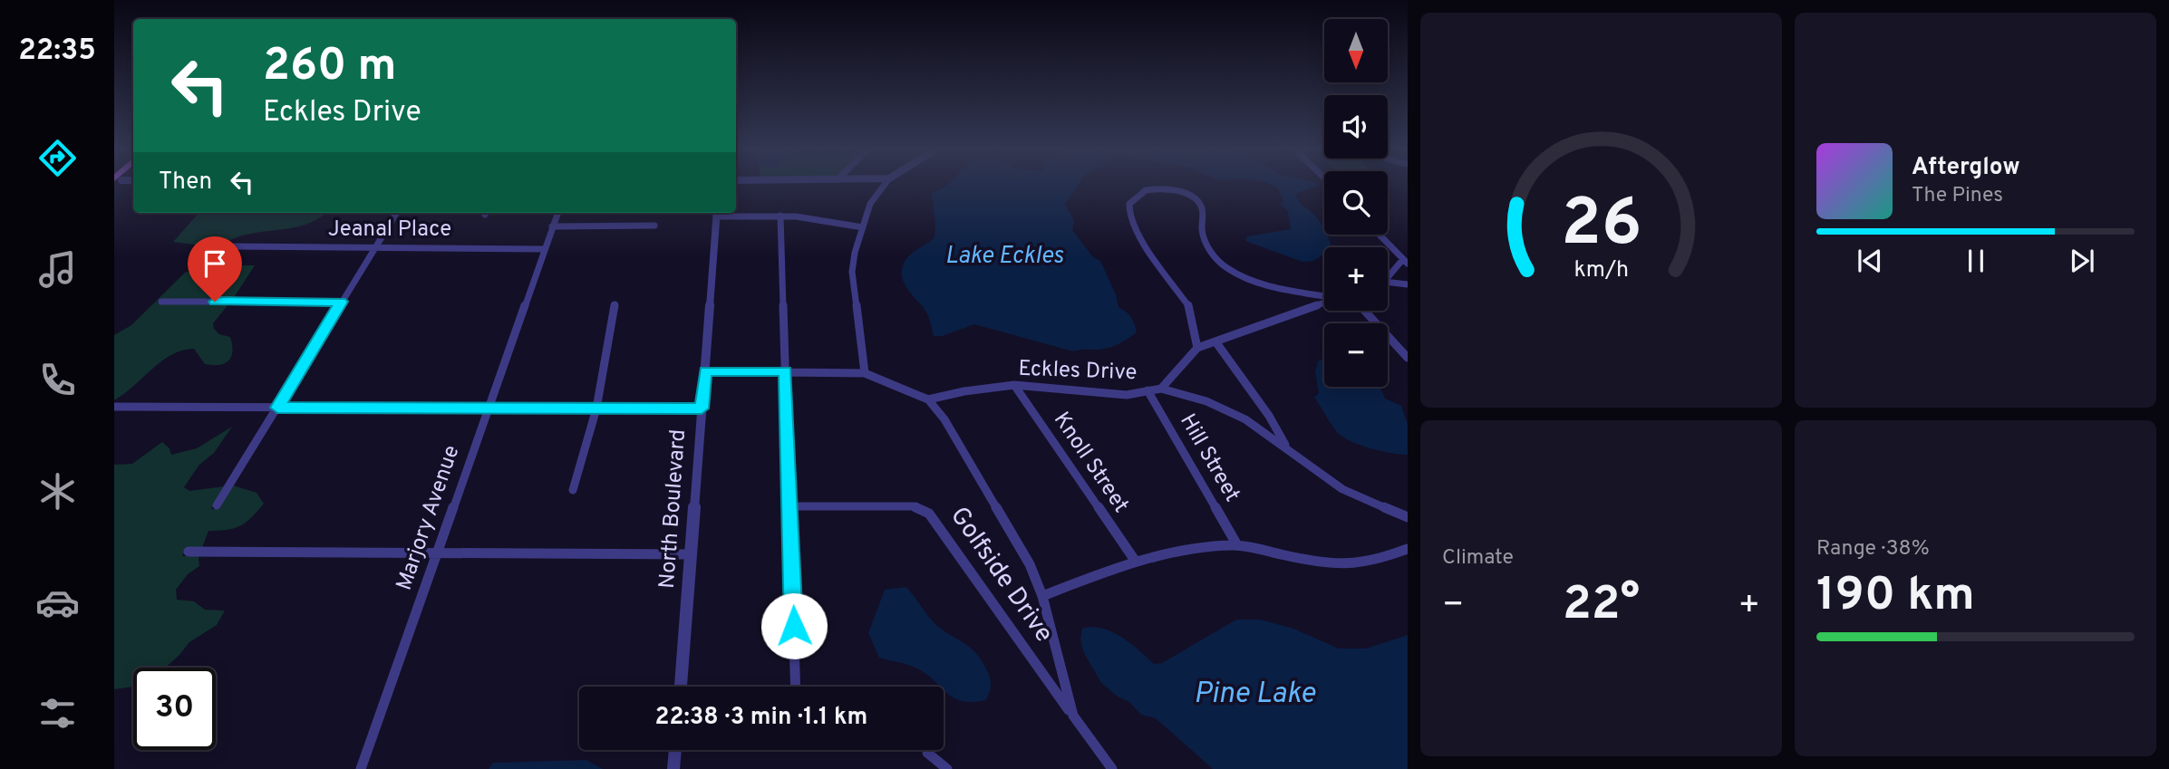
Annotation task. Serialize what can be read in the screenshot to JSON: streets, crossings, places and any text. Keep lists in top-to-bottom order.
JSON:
{
  "streets": {
    "street": [
      "Jeanal Place",
      "Eckles Drive",
      "Hill Street",
      "Knoll Street",
      "North Boulevard",
      "Marjory Avenue",
      "Golfside Drive"
    ]
  },
  "crossings": [
    ["Jeanal Place", "Marjory Avenue"],
    ["Eckles Drive", "Hill Street"],
    ["Eckles Drive", "Knoll Street"]
  ],
  "water": ["Lake Eckles", "Pine Lake"],
  "north": "bottom",
  "page": {
    "tabs": "22:35",
    "map_buttons": ["+", "−"],
    "turn": ["260 m", "Eckles Drive"],
    "song": ["Afterglow", "The Pines"],
    "then": "Then",
    "tile": [
      "Climate",
      ["Range · 38%", "190 km"]
    ],
    "heat": ["−", "22°", "+"],
    "limit": "30",
    "trip": "22:38 · 3 min · 1.1 km",
    "gauge": ["26", "km/h"]
  }
}
